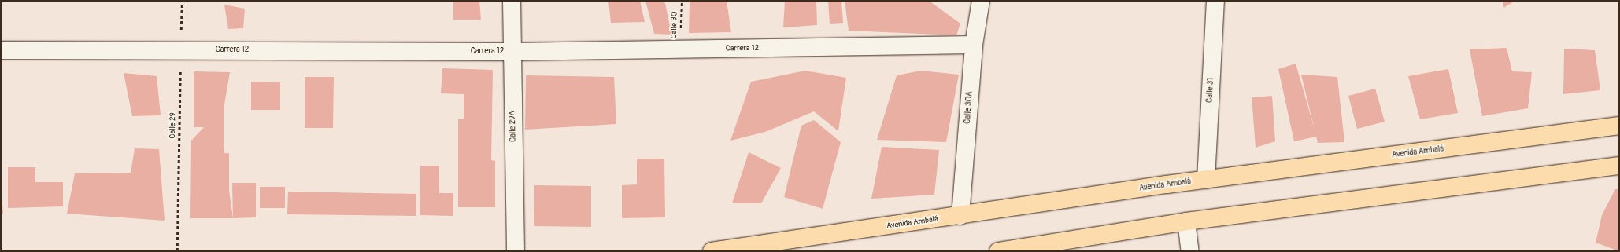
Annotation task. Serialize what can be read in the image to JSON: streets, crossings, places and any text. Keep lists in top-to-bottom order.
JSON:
{
  "streets": {
    "main road": ["Avenida Ambalá"],
    "street": [
      "Carrera 12",
      "Calle 31",
      "Calle 30A",
      "Calle 29A"
    ],
    "path": ["Calle 30", "Calle 29"]
  },
  "crossings": [
    ["Calle 30", "Carrera 12"],
    ["Carrera 12", "Calle 30A"],
    ["Carrera 12", "Calle 29"],
    ["Carrera 12", "Calle 29A"],
    ["Calle 31", "Avenida Ambalá"],
    ["Calle 30A", "Avenida Ambalá"]
  ]
}
